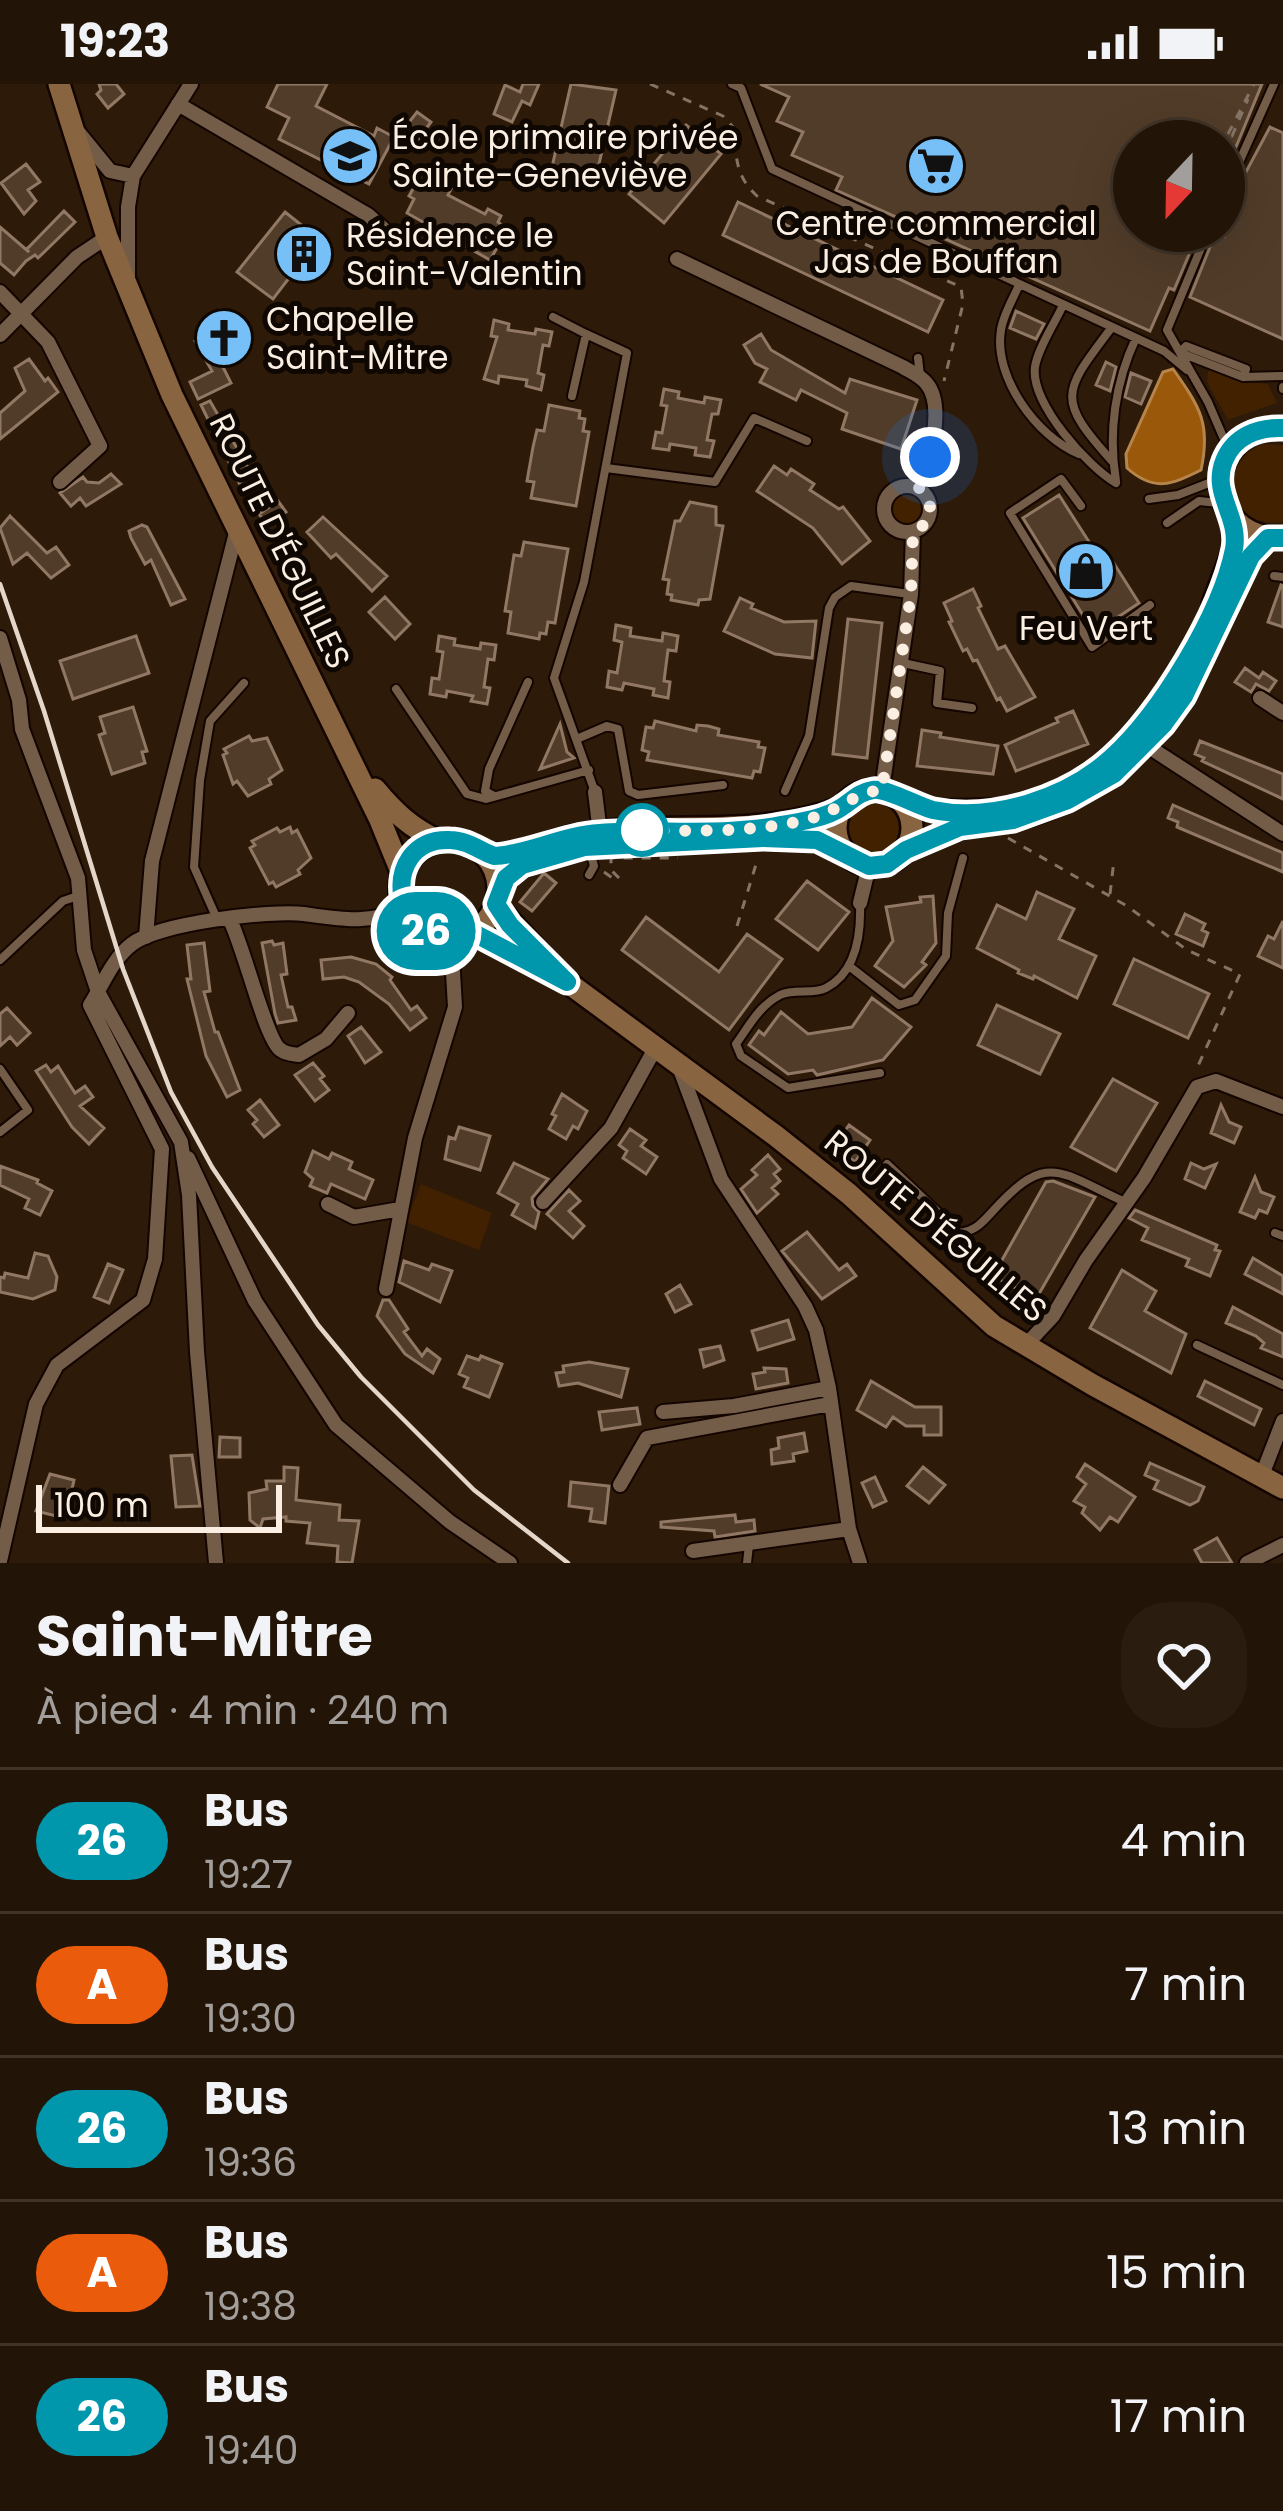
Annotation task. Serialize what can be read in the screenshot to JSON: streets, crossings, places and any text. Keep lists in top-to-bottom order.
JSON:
{
  "streets": {
    "street": ["ROUTE D'ÉGUILLES"]
  },
  "places": {
    "school or university": ["École primaire privée Sainte-Geneviève"],
    "supermarket": ["Centre commercial Jas de Bouffan"],
    "building": ["Résidence le Saint-Valentin"],
    "church": ["Chapelle Saint-Mitre"],
    "shop": ["Feu Vert"]
  },
  "lines": ["bus line 26"],
  "scale_bar": "100 m",
  "north": "bottom",
  "page": {
    "status": "19:23",
    "on_map": "26",
    "scale": "100 m",
    "heading": ["Saint-Mitre", "À pied · 4 min · 240 m"],
    "list": [
      {
        "mark": "26",
        "name": "Bus",
        "note": "19:27",
        "value": "4 min"
      },
      {
        "mark": "A",
        "name": "Bus",
        "note": "19:30",
        "value": "7 min"
      },
      {
        "mark": "26",
        "name": "Bus",
        "note": "19:36",
        "value": "13 min"
      },
      {
        "mark": "A",
        "name": "Bus",
        "note": "19:38",
        "value": "15 min"
      },
      {
        "mark": "26",
        "name": "Bus",
        "note": "19:40",
        "value": "17 min"
      }
    ]
  }
}
